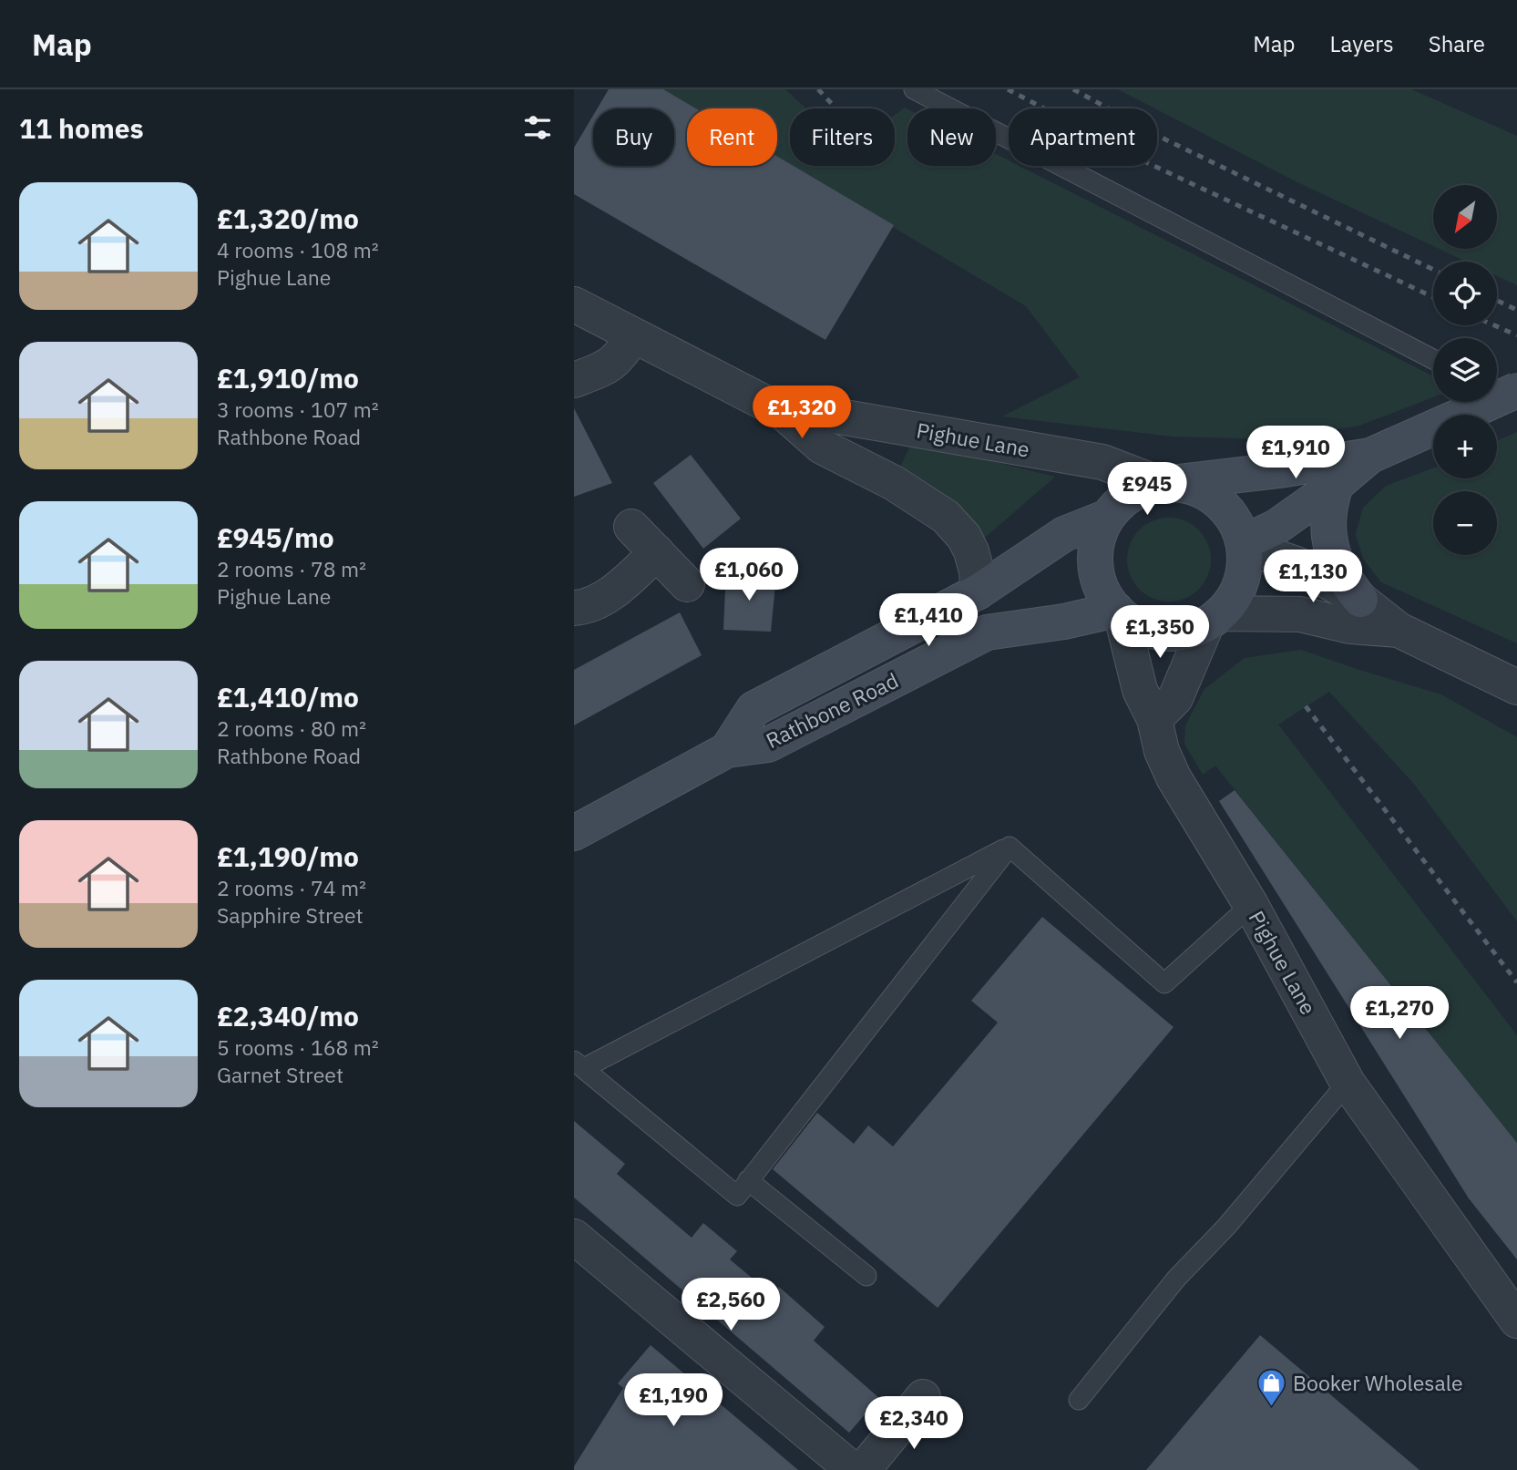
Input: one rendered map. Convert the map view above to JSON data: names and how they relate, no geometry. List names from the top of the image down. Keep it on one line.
{"streets":{"main road":["Rathbone Road"],"street":["Pighue Lane"]},"crossings":[["Pighue Lane","Rathbone Road"]],"places":{"shop":["Booker Wholesale"]},"north":"bottom left","page":{"header":"Map","nav":["Map","Layers","Share"],"heading":"11 homes","chip":["Buy","Rent","Filters","New","Apartment"],"list":[{"name":"£1,320/mo","note":"4 rooms · 108 m² · Pighue Lane"},{"name":"£1,910/mo","note":"3 rooms · 107 m² · Rathbone Road"},{"name":"£945/mo","note":"2 rooms · 78 m² · Pighue Lane"},{"name":"£1,410/mo","note":"2 rooms · 80 m² · Rathbone Road"},{"name":"£1,190/mo","note":"2 rooms · 74 m² · Sapphire Street"},{"name":"£2,340/mo","note":"5 rooms · 168 m² · Garnet Street"}],"map_buttons":["+","−"],"price":["£1,320","£1,910","£945","£1,060","£1,130","£1,410","£1,350","£1,270","£2,560","£1,190","£2,340"]}}
